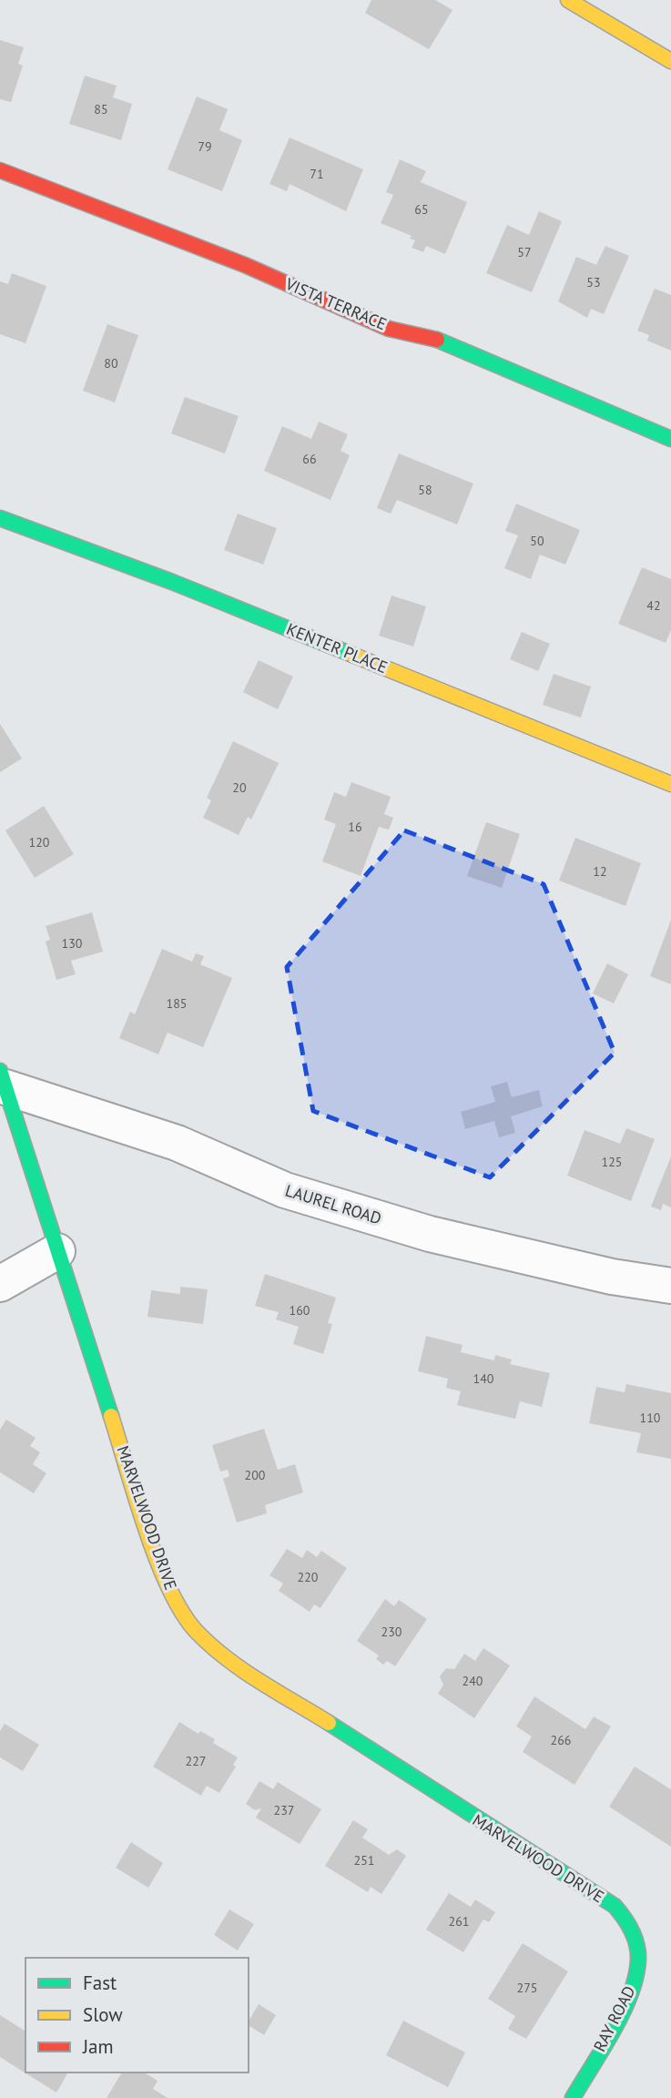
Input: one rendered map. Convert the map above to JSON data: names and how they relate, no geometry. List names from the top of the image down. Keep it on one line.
{"streets":{"street":["VISTA TERRACE","KENTER PLACE","LAUREL ROAD","MARVELWOOD DRIVE","RAY ROAD"]},"crossings":[["LAUREL ROAD","MARVELWOOD DRIVE"],["MARVELWOOD DRIVE","RAY ROAD"]],"house_numbers":["85","79","71","65","57","53","80","66","58","50","42","20","16","120","12","130","185","125","160","140","110","200","220","230","240","266","227","237","251","261","275"],"legend":["Fast","Slow","Jam"]}
